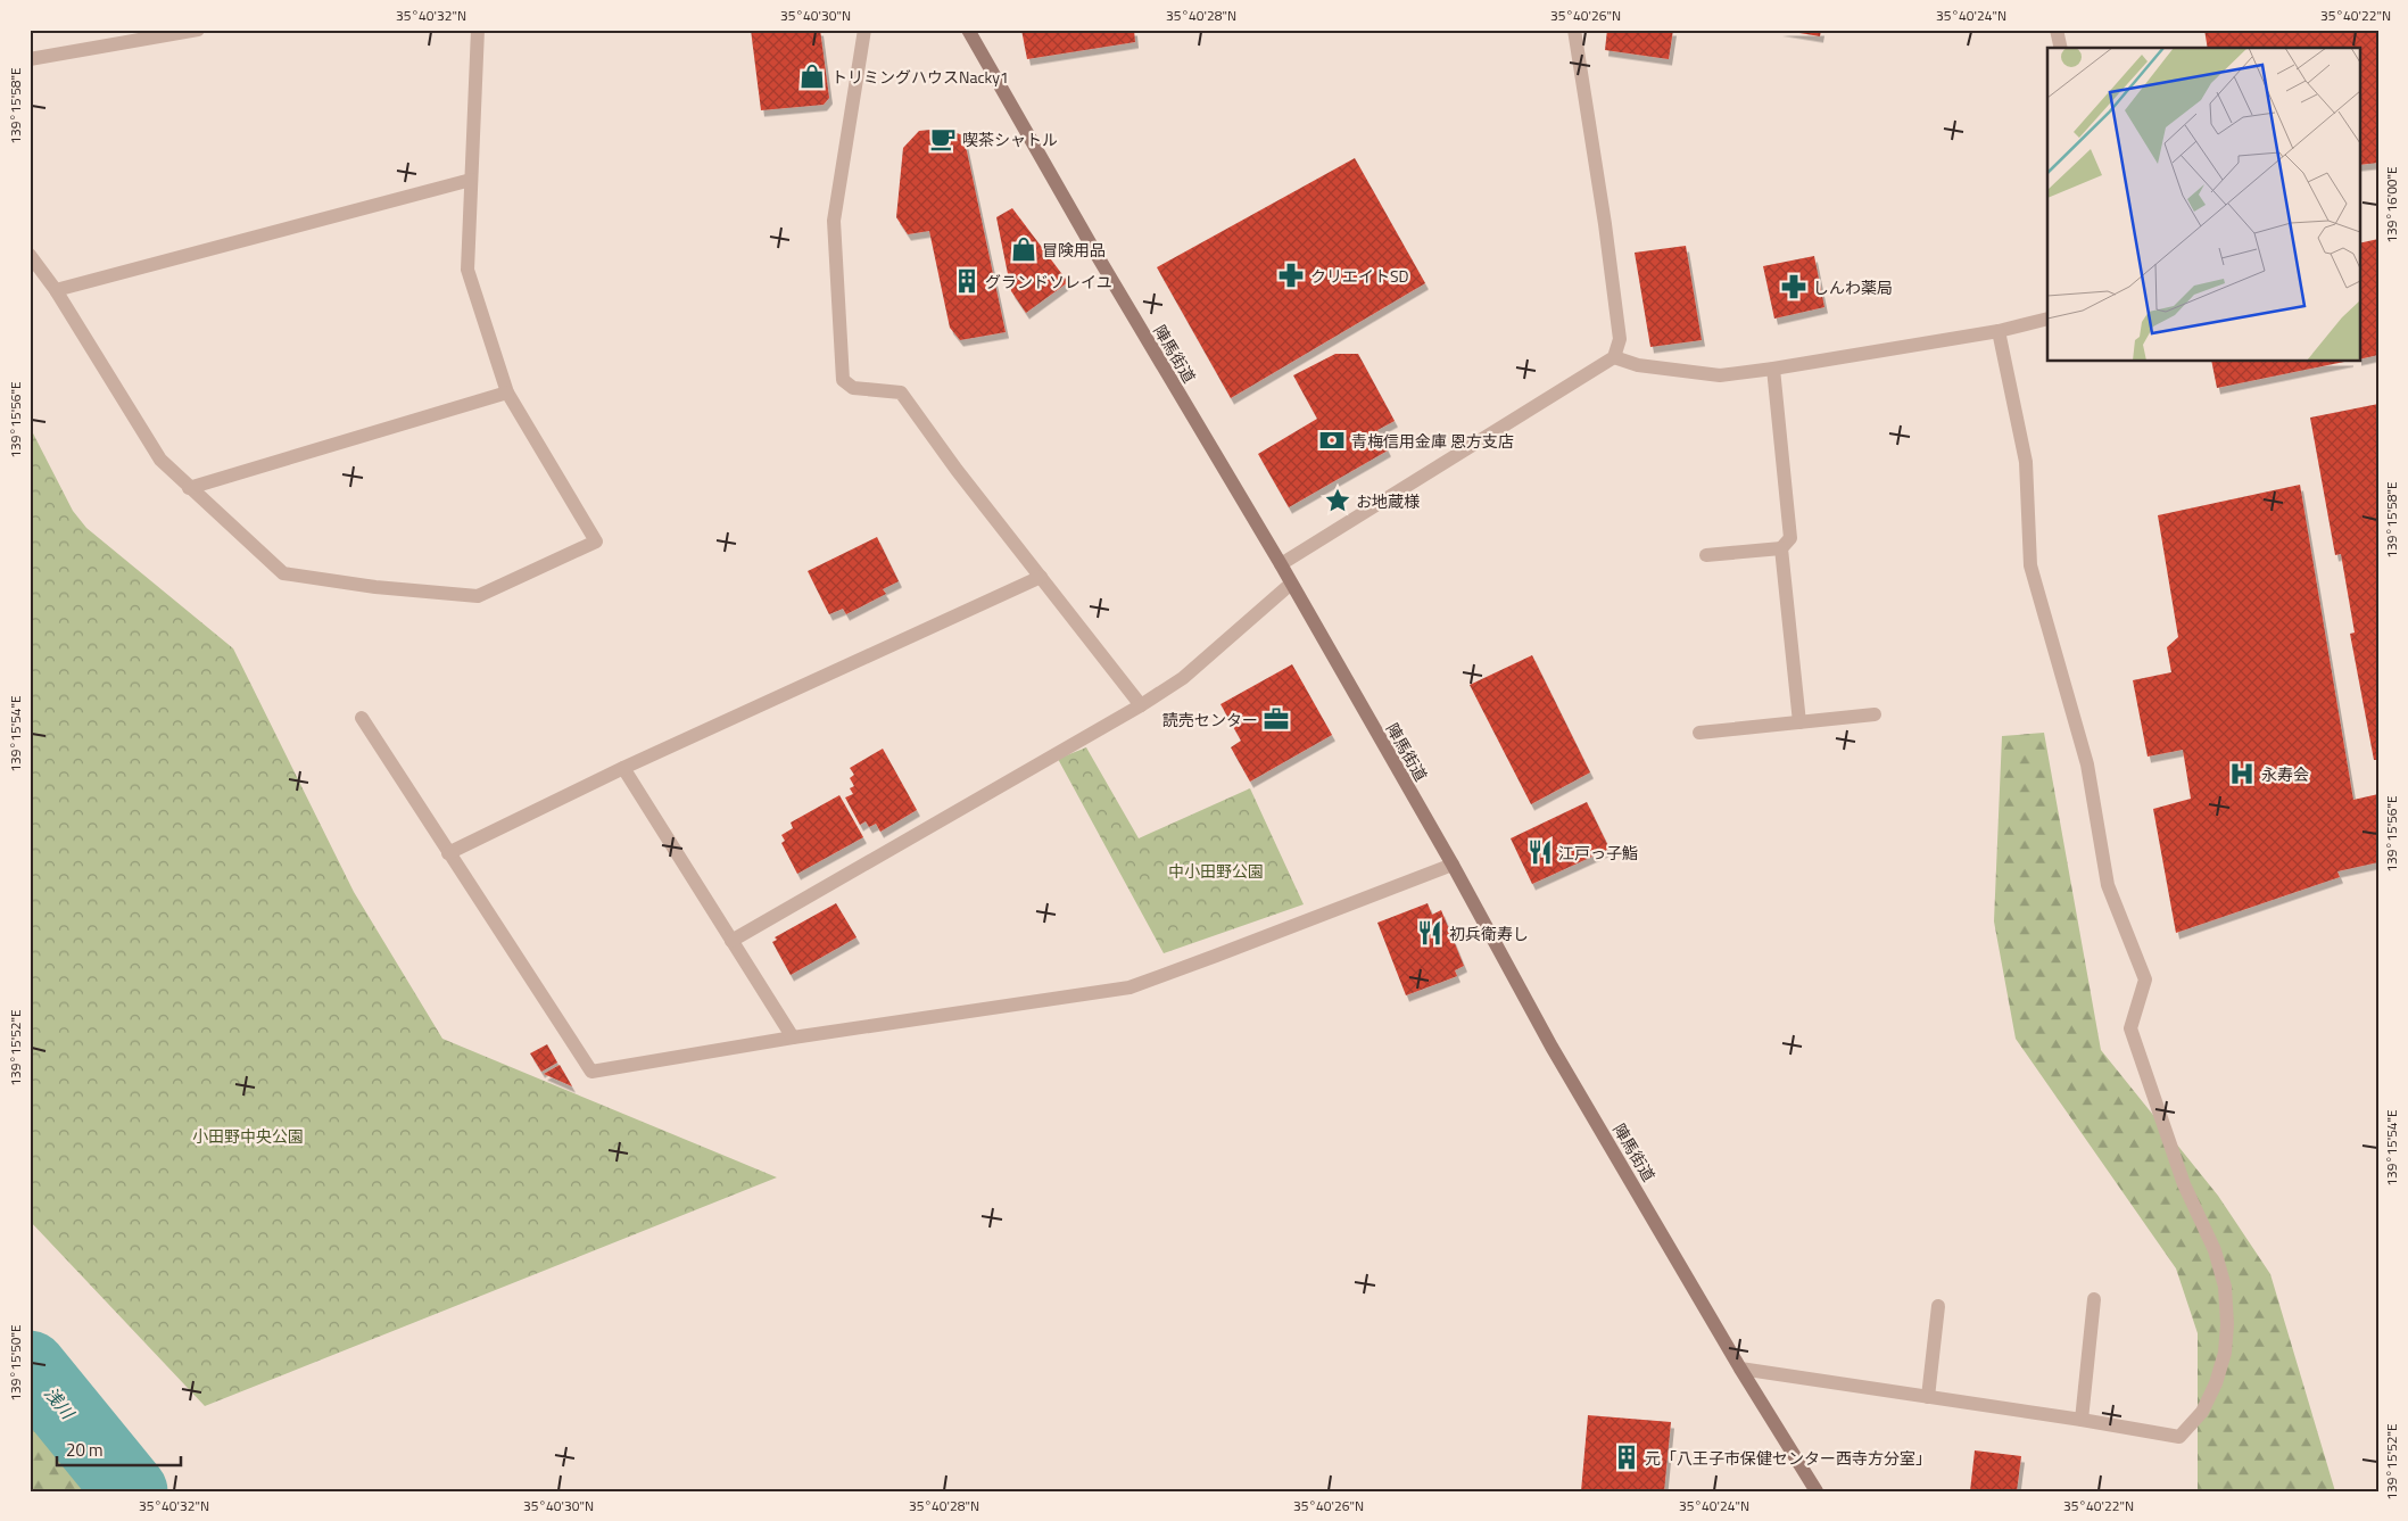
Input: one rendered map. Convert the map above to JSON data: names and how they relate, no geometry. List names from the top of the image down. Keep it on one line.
{"streets":{"main road":["陣馬街道"]},"water":["浅川"],"parks":["中小田野公園","小田野中央公園"],"places":{"shop":["トリミングハウスNacky1","冒険用品"],"cafe":["喫茶シャトル"],"pharmacy":["クリエイトSD","しんわ薬局"],"building":["グランドソレイユ","元「八王子市保健センター西寺方分室」"],"bank":["青梅信用金庫 恩方支店"],"place":["お地蔵様"],"office":["読売センター"],"hospital":["永寿会"],"restaurant":["江戸っ子鮨","初兵衛寿し"]},"scale_bar":"20 m","coordinates":["35°40'32\"N","35°40'30\"N","35°40'28\"N","35°40'26\"N","35°40'24\"N","35°40'22\"N","139°15'58\"E","139°16'00\"E","139°15'56\"E","139°15'54\"E","139°15'52\"E","139°15'50\"E"]}
